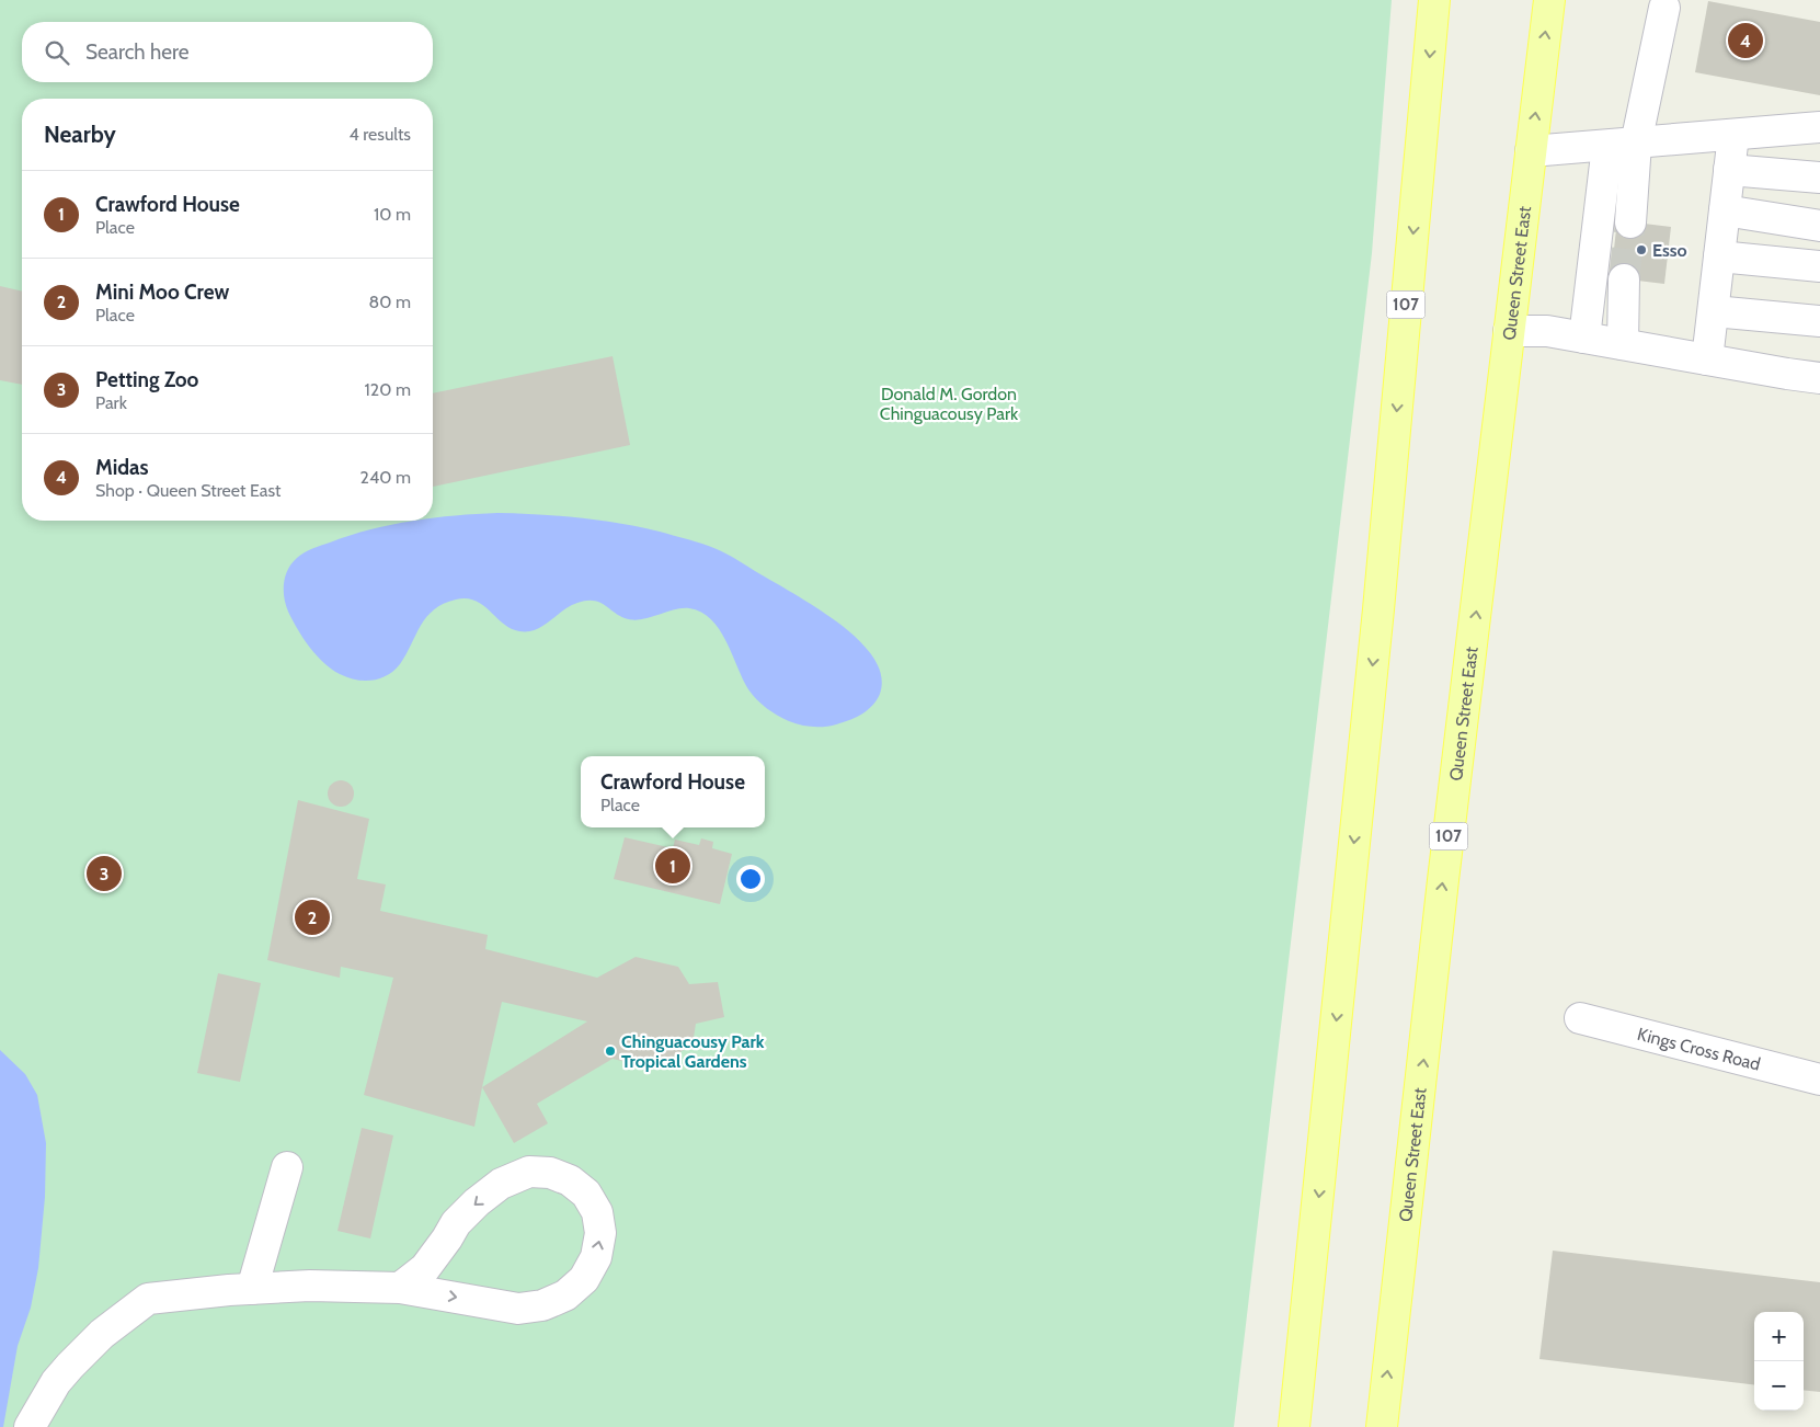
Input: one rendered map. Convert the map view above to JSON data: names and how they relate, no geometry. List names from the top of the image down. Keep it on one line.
{"streets":{"main road":["Queen Street East","107"],"street":["Kings Cross Road"]},"parks":["Donald M. Gordon Chinguacousy Park"],"places":["Esso","Chinguacousy Park Tropical Gardens"],"page":{"pins":["4","1","3","2"],"search":"Search here","heading":["Nearby","4 results"],"list":[{"mark":"1","name":"Crawford House","note":"Place","value":"10 m"},{"mark":"2","name":"Mini Moo Crew","note":"Place","value":"80 m"},{"mark":"3","name":"Petting Zoo","note":"Park","value":"120 m"},{"mark":"4","name":"Midas","note":"Shop · Queen Street East","value":"240 m"}],"popup":["Crawford House","Place"],"map_buttons":["+","−"]}}
